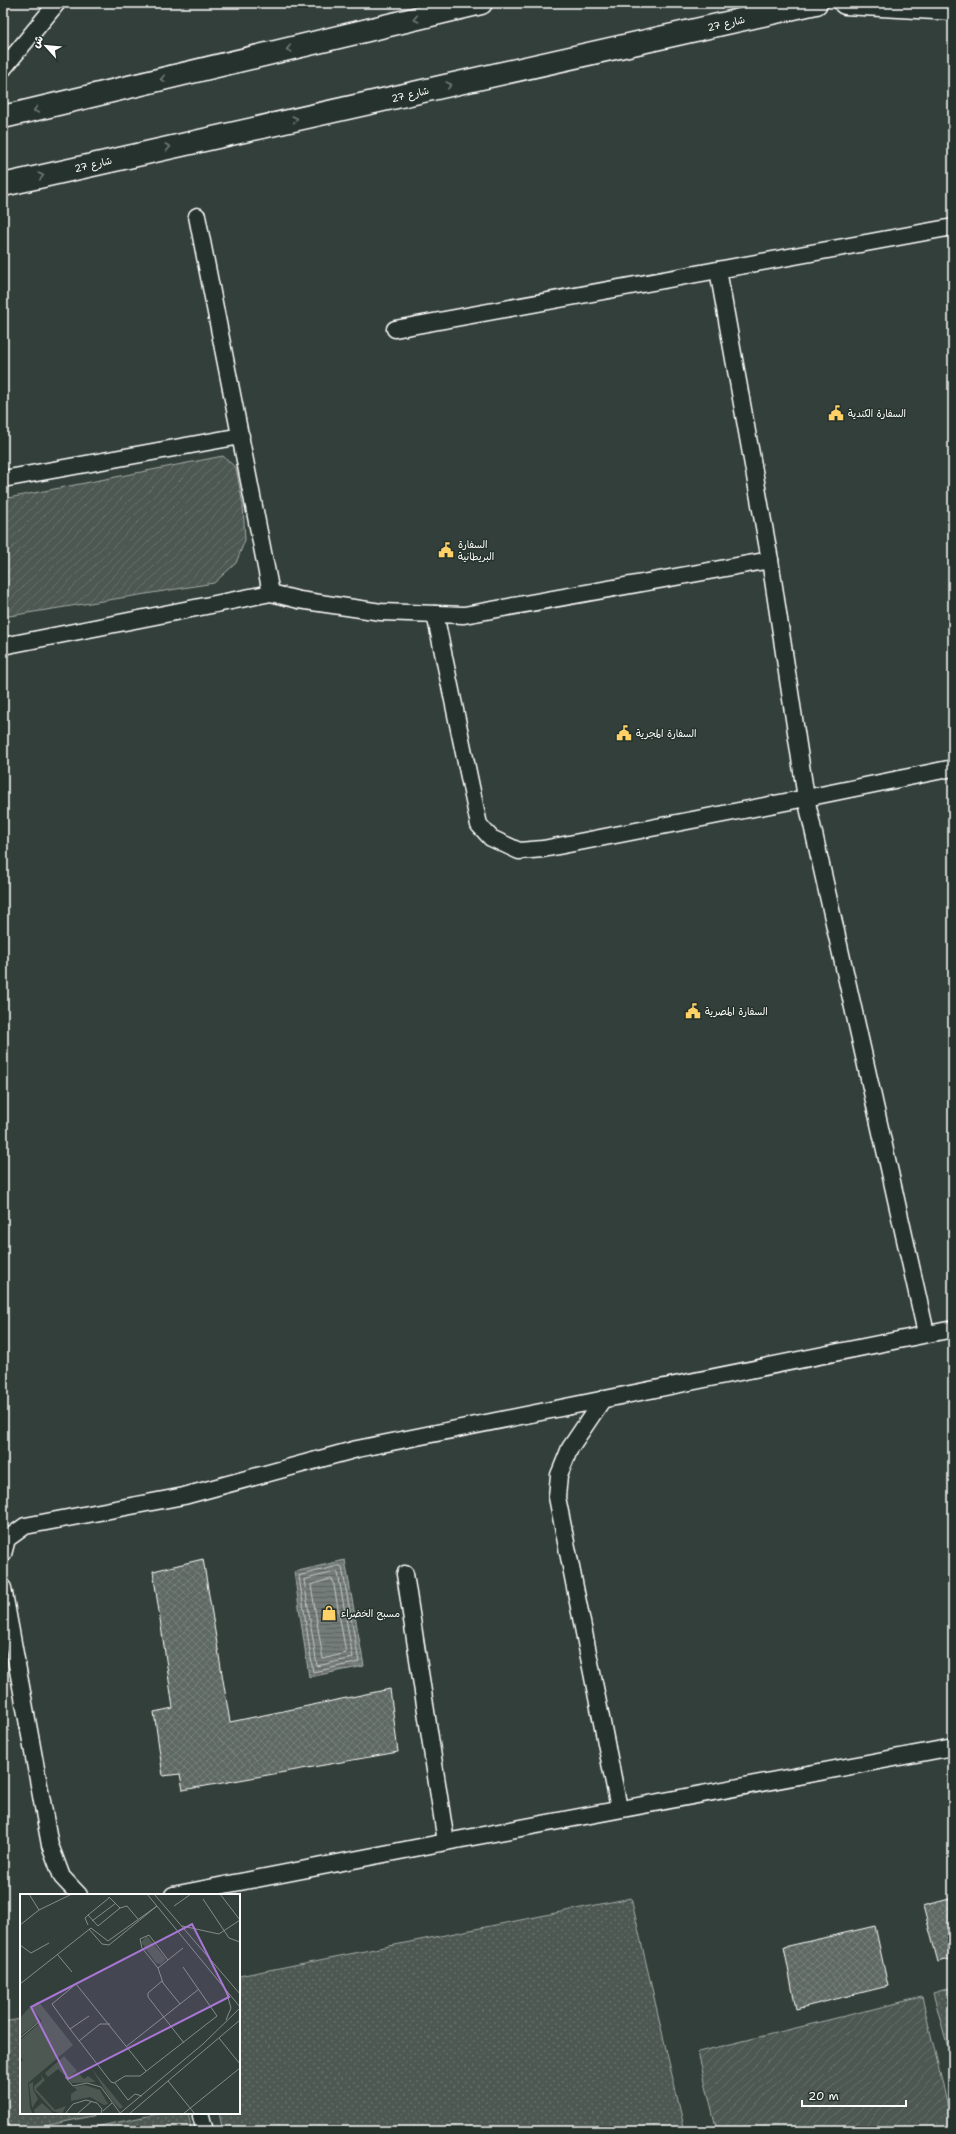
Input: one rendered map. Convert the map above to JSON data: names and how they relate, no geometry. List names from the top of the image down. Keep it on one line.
{"streets":{"main road":["شارع 27"]},"places":{"public building":["السفارة الكندية","السفارة البريطانية","السفارة المجرية","السفارة المصرية"],"shop":["مسبح الخضراء"]},"scale_bar":"20 m","north":"top left"}
